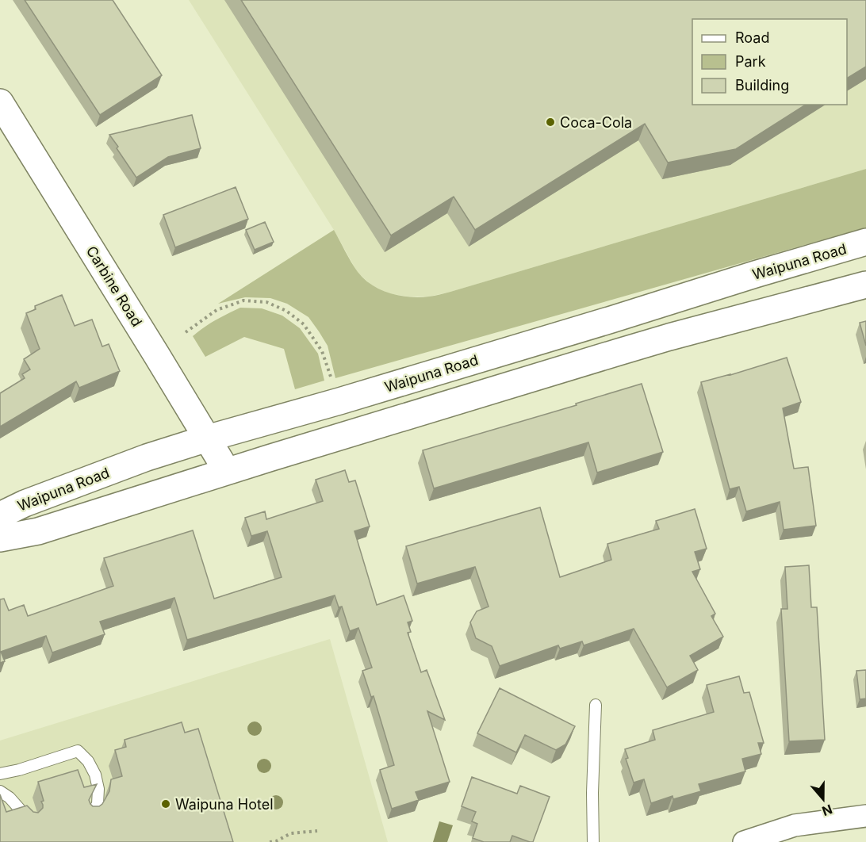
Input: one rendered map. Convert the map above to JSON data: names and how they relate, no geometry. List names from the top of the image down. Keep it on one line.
{"streets":{"main road":["Waipuna Road","Carbine Road"]},"crossings":[["Waipuna Road","Carbine Road"]],"places":["Coca-Cola","Waipuna Hotel"],"legend":["Road","Park","Building"],"north":"bottom"}
